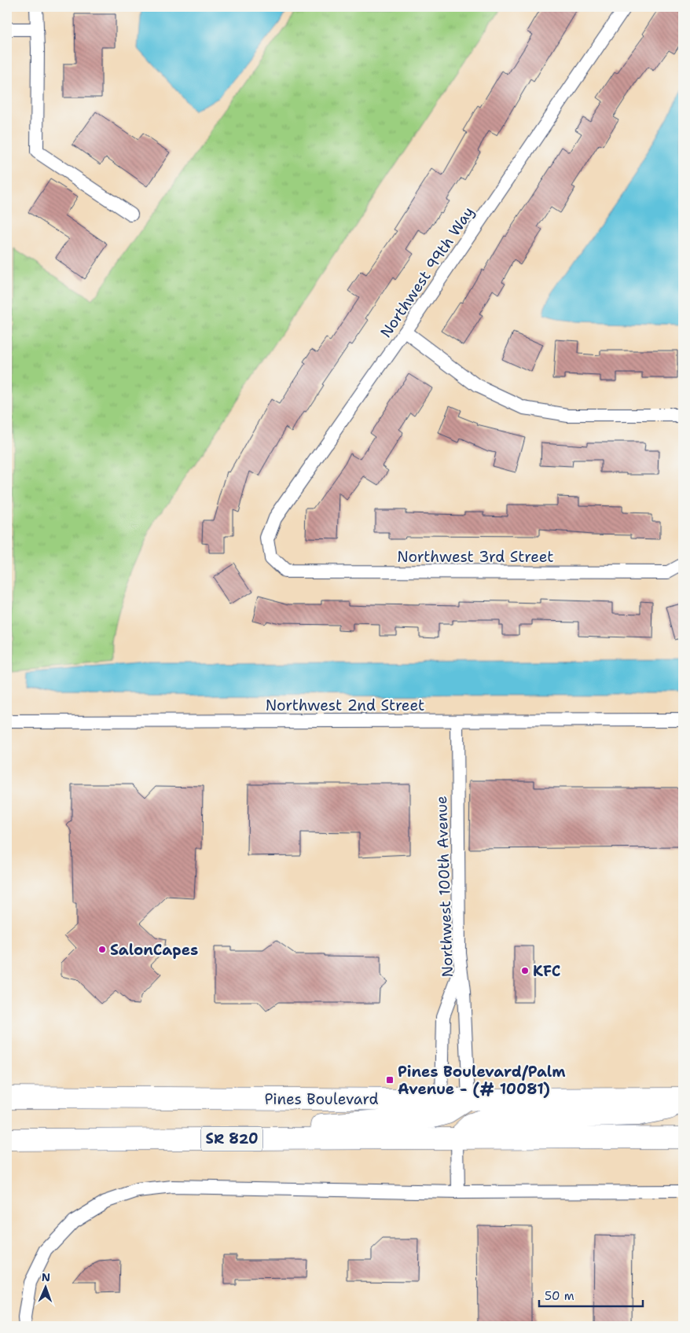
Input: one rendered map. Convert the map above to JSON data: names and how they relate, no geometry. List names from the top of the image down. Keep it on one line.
{"streets":{"highway":["Pines Boulevard","SR 820"],"street":["Northwest 99th Way","Northwest 3rd Street","Northwest 2nd Street","Northwest 100th Avenue"]},"crossings":[["Northwest 99th Way","Northwest 3rd Street"],["Northwest 2nd Street","Northwest 100th Avenue"],["Northwest 100th Avenue","Pines Boulevard"]],"places":{"other":["SalonCapes","KFC"],"transit":["Pines Boulevard/Palm Avenue - (# 10081)"]},"scale_bar":"50 m","north":"top"}
